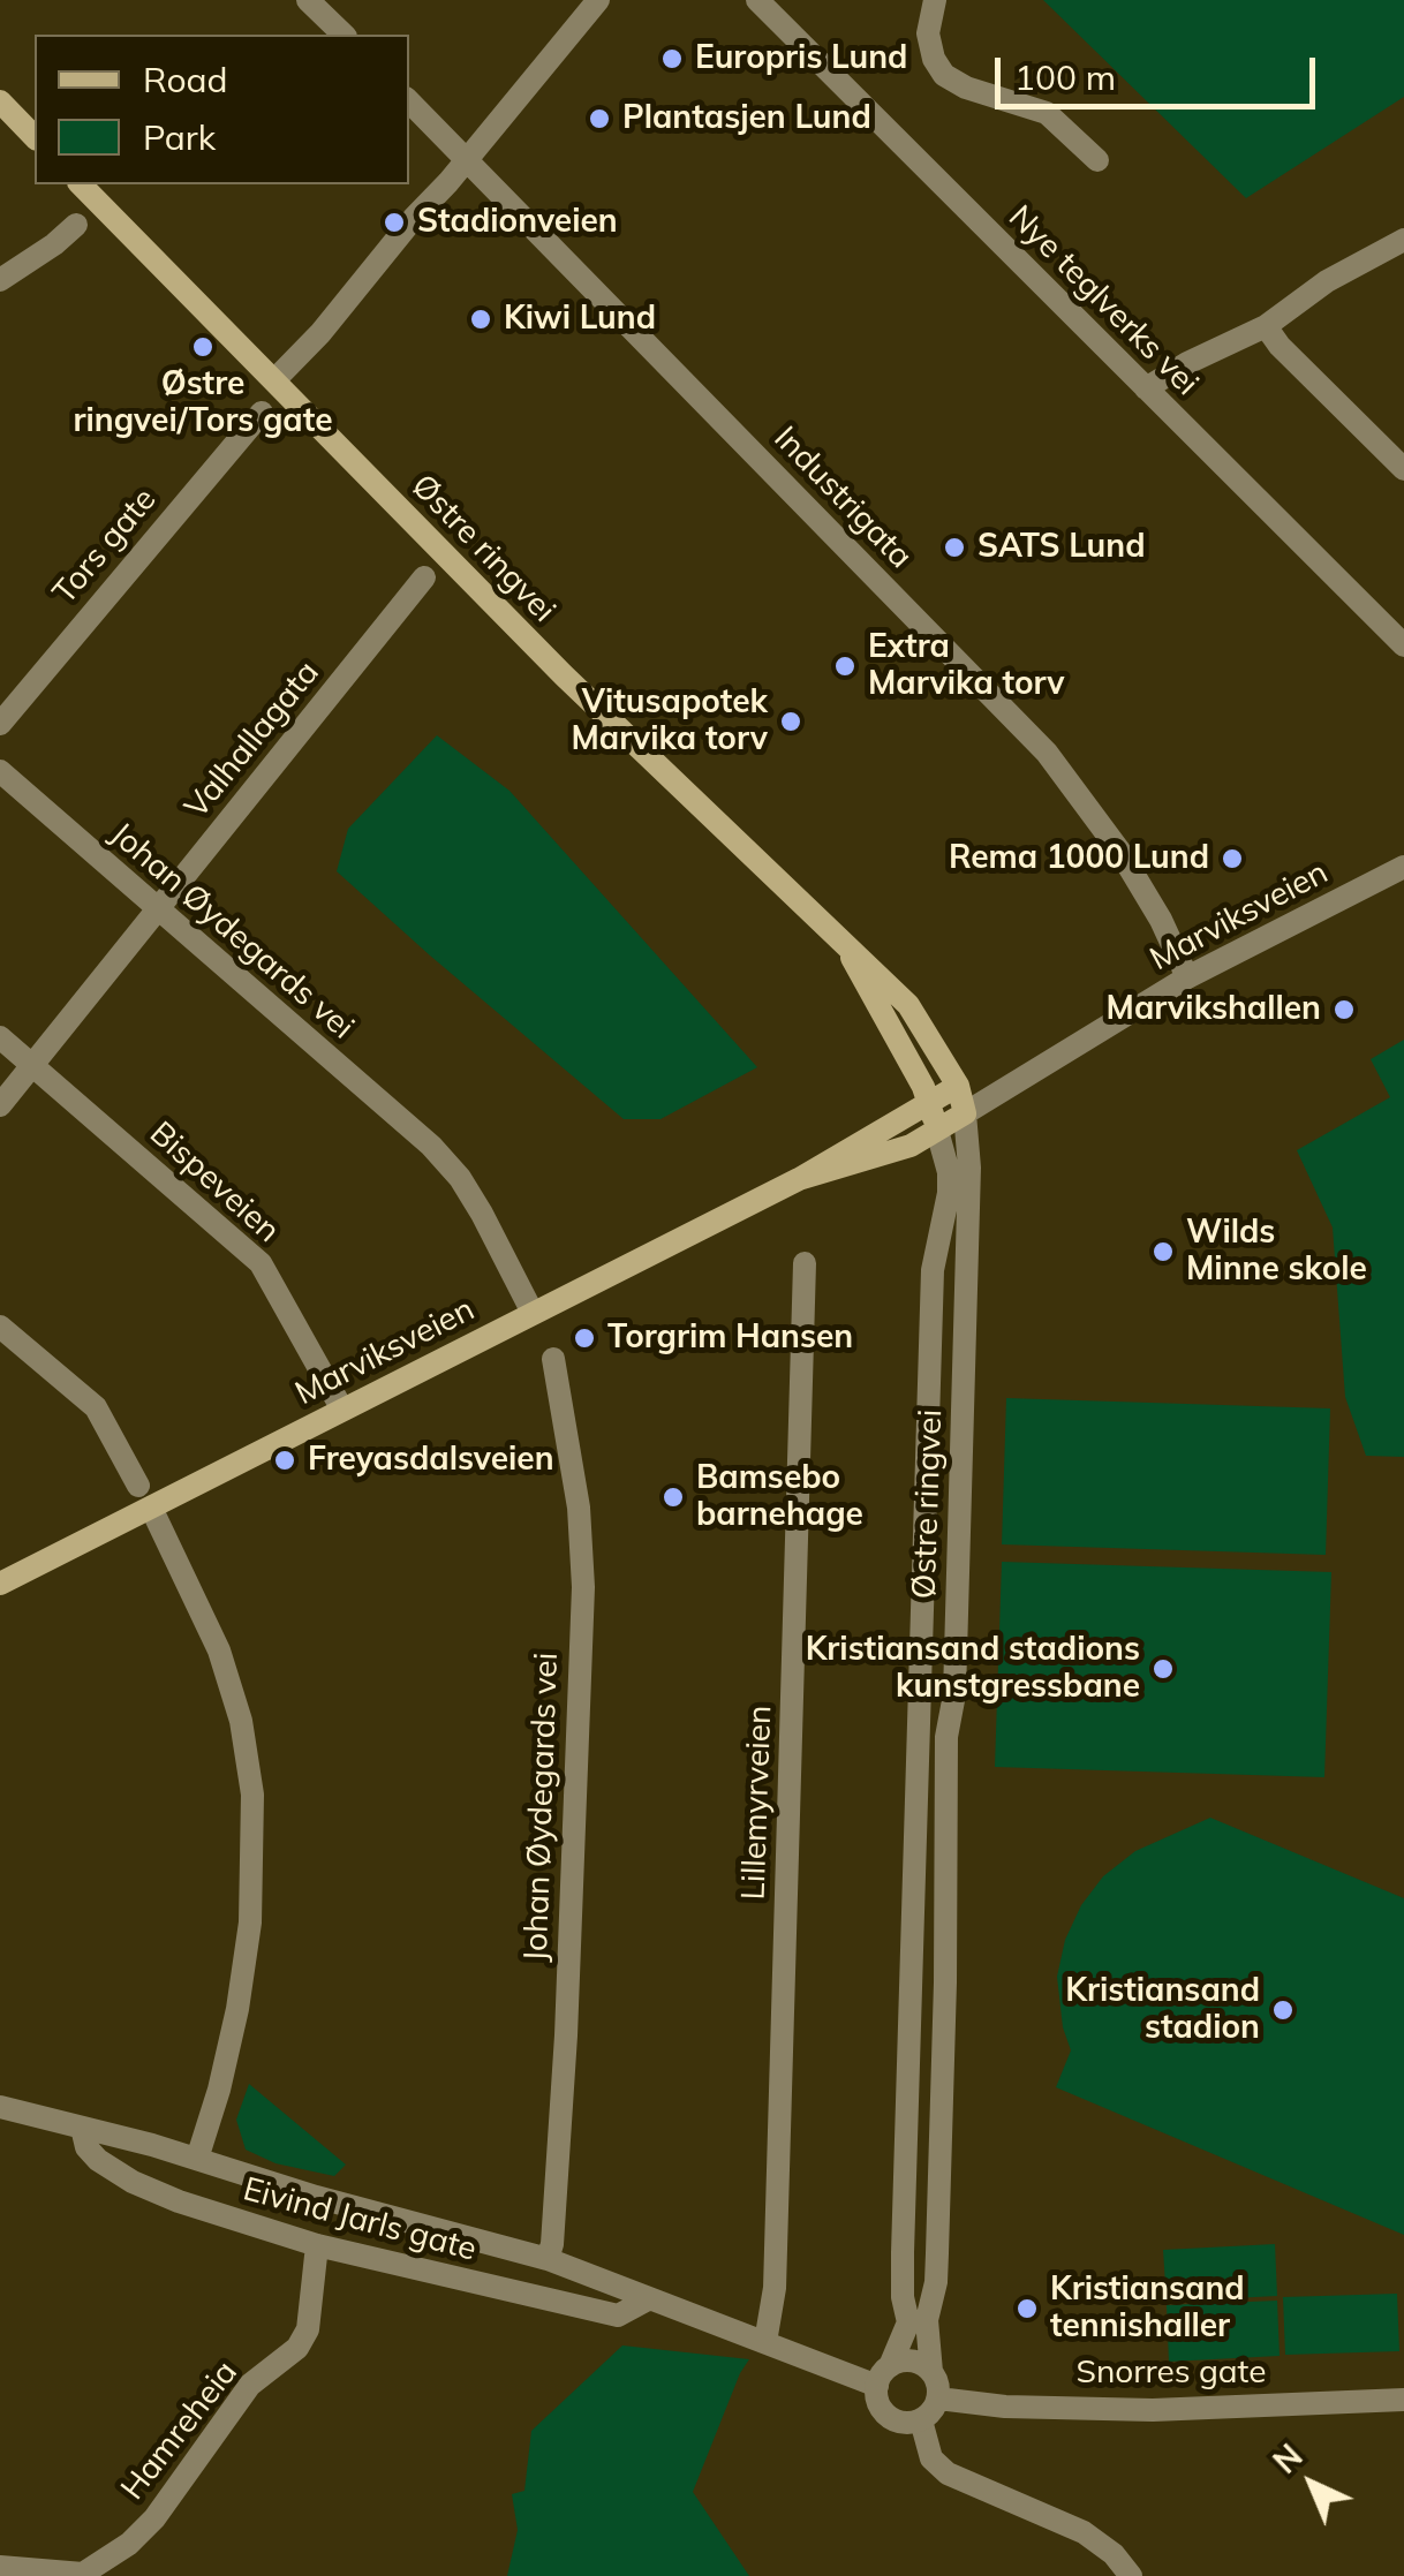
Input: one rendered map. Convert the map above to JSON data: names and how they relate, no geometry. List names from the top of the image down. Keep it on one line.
{"streets":{"main road":["Østre ringvei","Marviksveien"],"street":["Nye teglverks vei","Industrigata","Tors gate","Valhallagata","Johan Øydegards vei","Bispeveien","Lillemyrveien","Eivind Jarls gate","Snorres gate","Hamreheia"]},"crossings":[["Industrigata","Marviksveien"],["Østre ringvei","Marviksveien"],["Østre ringvei","Eivind Jarls gate"],["Østre ringvei","Snorres gate"],["Valhallagata","Johan Øydegards vei"],["Valhallagata","Bispeveien"],["Marviksveien","Johan Øydegards vei"],["Marviksveien","Bispeveien"],["Johan Øydegards vei","Eivind Jarls gate"],["Lillemyrveien","Eivind Jarls gate"],["Eivind Jarls gate","Snorres gate"],["Eivind Jarls gate","Hamreheia"]],"places":["Europris Lund","Plantasjen Lund","Stadionveien","Kiwi Lund","Østre ringvei/Tors gate","SATS Lund","Extra Marvika torv","Vitusapotek Marvika torv","Rema 1000 Lund","Marvikshallen","Wilds Minne skole","Torgrim Hansen","Freyasdalsveien","Bamsebo barnehage","Kristiansand stadions kunstgressbane","Kristiansand stadion","Kristiansand tennishaller"],"legend":["Road","Park"],"scale_bar":"100 m","north":"top left"}
